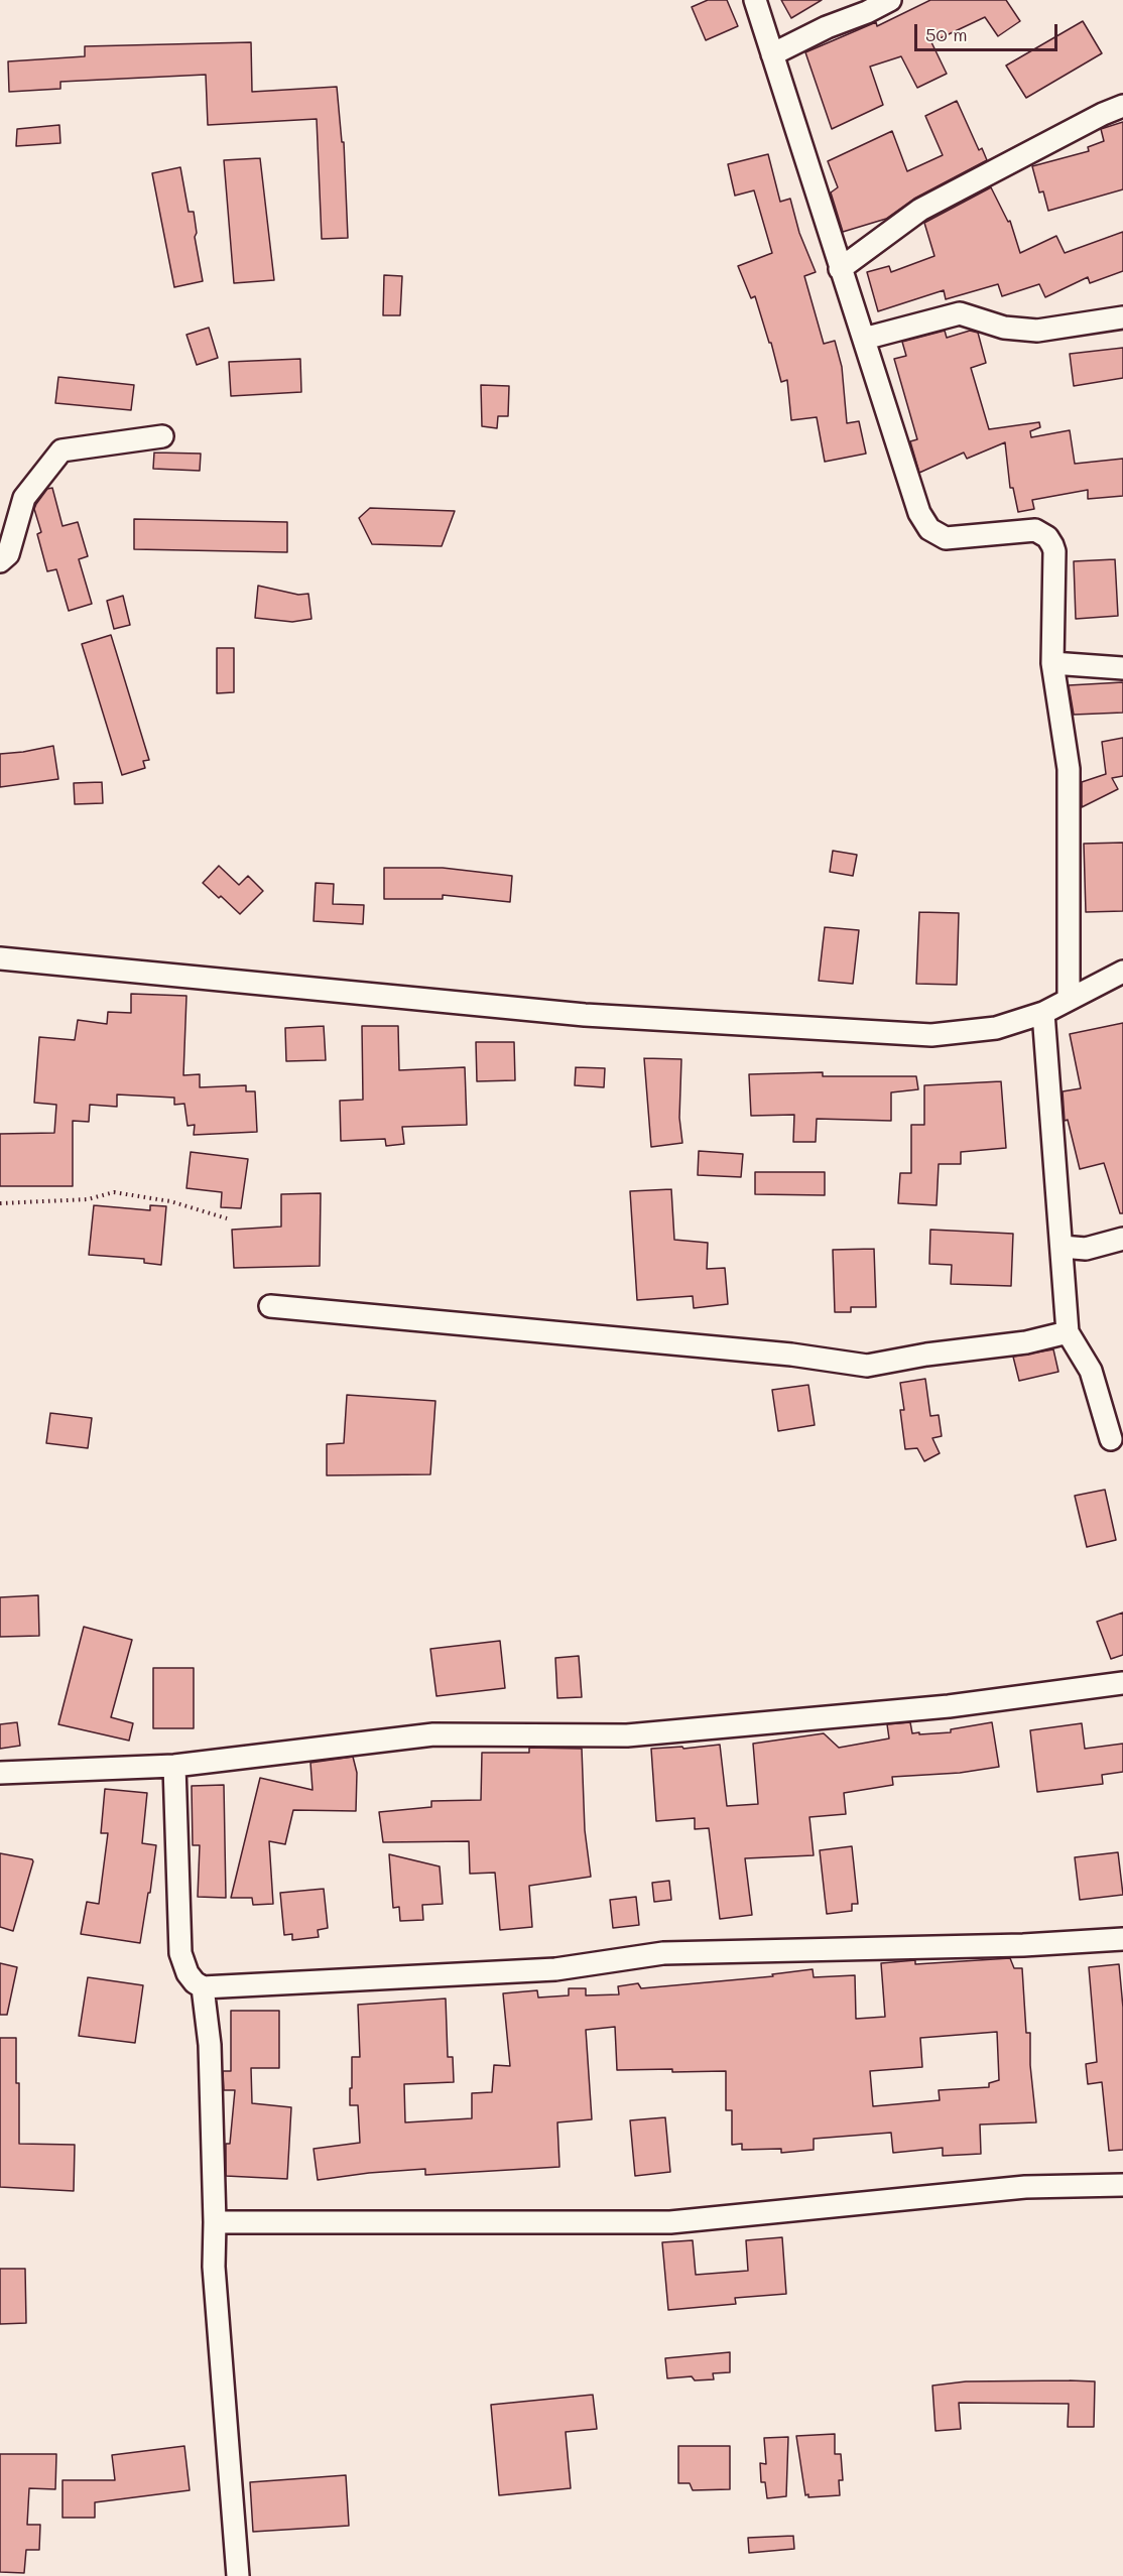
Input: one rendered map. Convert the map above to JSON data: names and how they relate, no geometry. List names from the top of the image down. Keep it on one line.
{"scale_bar":"50 m"}
